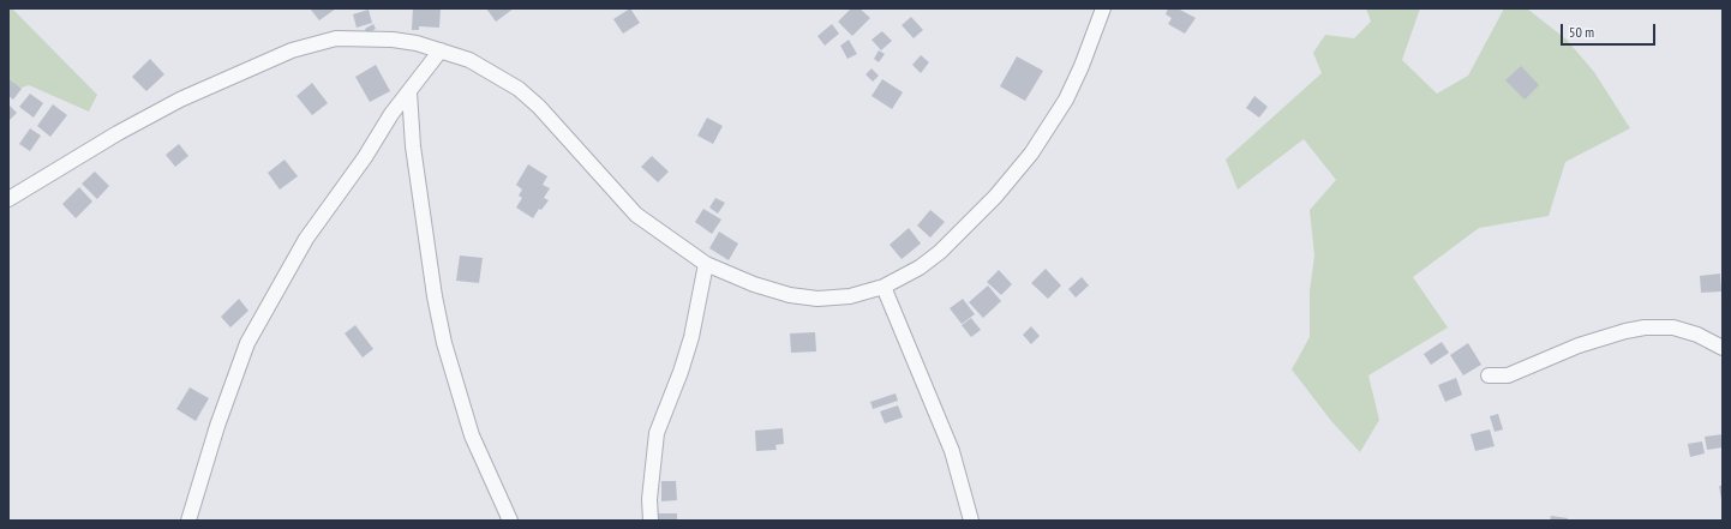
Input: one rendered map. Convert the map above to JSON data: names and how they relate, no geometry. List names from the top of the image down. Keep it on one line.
{"scale_bar":"50 m"}
